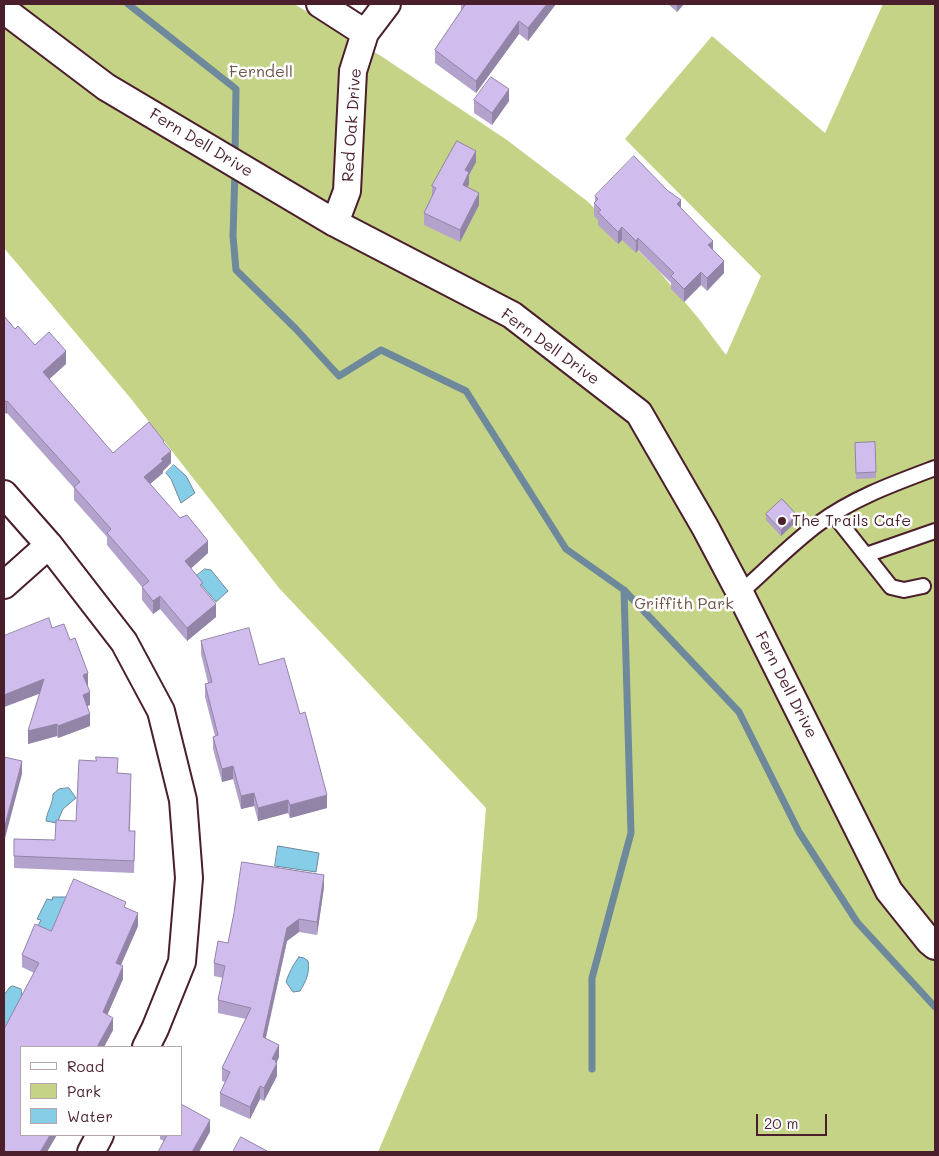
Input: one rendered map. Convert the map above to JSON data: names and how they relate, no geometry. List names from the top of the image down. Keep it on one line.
{"streets":{"street":["Red Oak Drive","Fern Dell Drive"]},"crossings":[["Red Oak Drive","Fern Dell Drive"]],"parks":["Ferndell","Griffith Park"],"places":["The Trails Cafe"],"legend":["Road","Park","Water"],"scale_bar":"20 m"}
